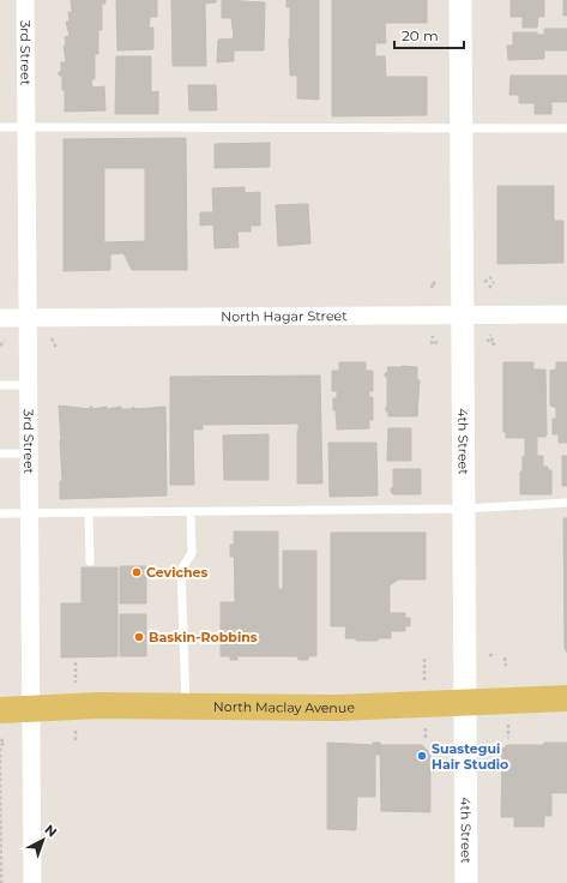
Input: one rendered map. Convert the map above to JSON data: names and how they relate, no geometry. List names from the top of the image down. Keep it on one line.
{"streets":{"main road":["North Maclay Avenue"],"street":["3rd Street","North Hagar Street","4th Street"]},"crossings":[["3rd Street","North Hagar Street"],["3rd Street","North Maclay Avenue"],["North Hagar Street","4th Street"],["4th Street","North Maclay Avenue"]],"places":["Ceviches","Baskin-Robbins","Suastegui Hair Studio"],"scale_bar":"20 m","north":"top right"}
